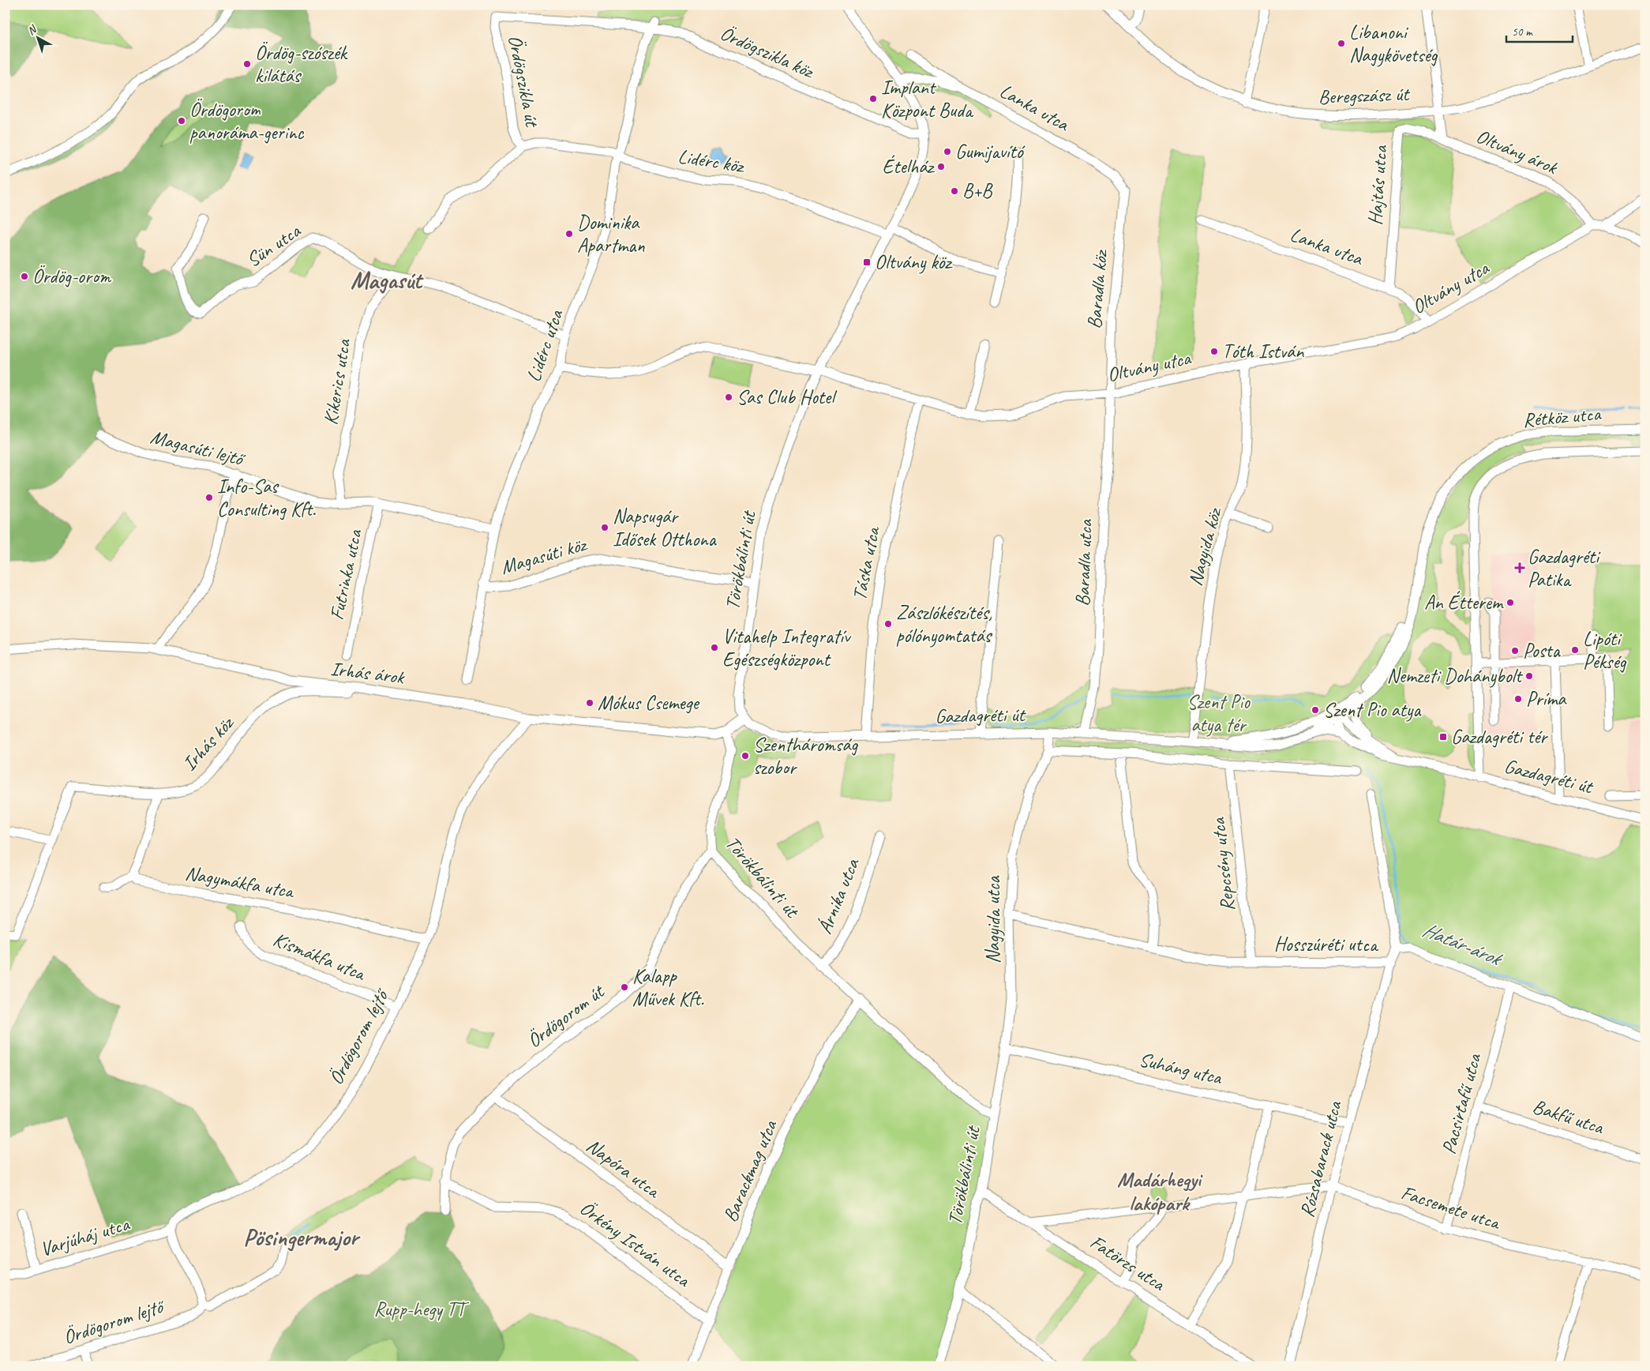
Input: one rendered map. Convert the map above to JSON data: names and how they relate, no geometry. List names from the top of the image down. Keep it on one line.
{"streets":{"street":["Ördögszikla köz","Ördögszikla út","Beregszász út","Lanka utca","Oltvány árok","Lidérc köz","Hajtás utca","Sün utca","Oltvány utca","Baradla köz","Lidérc utca","Kikerics utca","Rétköz utca","Magasúti lejtő","Nagyida köz","Magasúti köz","Törökbálinti út","Baradla utca","Táska utca","Futrinka utca","Irhás árok","Gazdagréti út","Irhás köz","Repcsény utca","Nagymákfa utca","Árnika utca","Nagyida utca","Hosszúréti utca","Kismákfa utca","Ördögorom út","Ördögorom lejtő","Suháng utca","Pacsirtafű utca","Bakfű utca","Rózsabarack utca","Napóra utca","Barackmag utca","Facsemete utca","Varjúháj utca","Örkény István utca","Fatörzs utca"]},"crossings":[["Ördögszikla köz","Ördögszikla út"],["Ördögszikla köz","Lidérc utca"],["Ördögszikla köz","Törökbálinti út"],["Ördögszikla út","Lidérc köz"],["Lanka utca","Hajtás utca"],["Lanka utca","Oltvány utca"],["Lanka utca","Baradla köz"],["Lanka utca","Törökbálinti út"],["Oltvány árok","Hajtás utca"],["Oltvány árok","Oltvány utca"],["Lidérc köz","Lidérc utca"],["Lidérc köz","Törökbálinti út"],["Sün utca","Lidérc utca"],["Sün utca","Kikerics utca"],["Oltvány utca","Baradla köz"],["Oltvány utca","Nagyida köz"],["Oltvány utca","Törökbálinti út"],["Oltvány utca","Baradla utca"],["Oltvány utca","Táska utca"],["Baradla köz","Baradla utca"],["Lidérc utca","Magasúti lejtő"],["Lidérc utca","Magasúti köz"],["Kikerics utca","Magasúti lejtő"],["Rétköz utca","Gazdagréti út"],["Magasúti lejtő","Futrinka utca"],["Nagyida köz","Gazdagréti út"],["Magasúti köz","Törökbálinti út"],["Törökbálinti út","Irhás árok"],["Törökbálinti út","Gazdagréti út"],["Törökbálinti út","Árnika utca"],["Törökbálinti út","Nagyida utca"],["Törökbálinti út","Ördögorom út"],["Törökbálinti út","Barackmag utca"],["Törökbálinti út","Fatörzs utca"],["Baradla utca","Gazdagréti út"],["Táska utca","Gazdagréti út"],["Irhás árok","Irhás köz"],["Irhás árok","Ördögorom lejtő"],["Gazdagréti út","Nagyida utca"],["Repcsény utca","Hosszúréti utca"],["Nagymákfa utca","Ördögorom lejtő"],["Nagyida utca","Hosszúréti utca"],["Nagyida utca","Suháng utca"],["Hosszúréti utca","Pacsirtafű utca"],["Hosszúréti utca","Rózsabarack utca"],["Kismákfa utca","Ördögorom lejtő"],["Ördögorom út","Napóra utca"],["Ördögorom út","Örkény István utca"],["Ördögorom lejtő","Varjúháj utca"],["Suháng utca","Rózsabarack utca"],["Pacsirtafű utca","Bakfű utca"],["Pacsirtafű utca","Facsemete utca"],["Rózsabarack utca","Facsemete utca"],["Napóra utca","Barackmag utca"],["Barackmag utca","Örkény István utca"],["Facsemete utca","Fatörzs utca"]],"districts":["Magasút","Madárhegyi lakópark","Pösingermajor"],"water":["Határ-árok"],"parks":["Szent Pio atya tér","Rupp-hegy TT"],"places":{"other":["Libanoni Nagykövetség","Ördög-szószék kilátás","Implant Központ Buda","Ördögorom panoráma-gerinc","Gumijavító","Ételház","B+B","Dominika Apartman","Ördög-orom","Tóth István","Sas Club Hotel","Info-Sas Consulting Kft.","Napsugár Idősek Otthona","An Étterem","Zászlókészítés, pólónyomtatás","Vitahelp Integratív Egészségközpont","Lipóti Pékség","Posta","Nemzeti Dohánybolt","Príma","Mókus Csemege","Szent Pio atya","Szentháromság szobor","Kalapp Művek Kft."],"transit":["Oltvány köz","Gazdagréti tér"],"health":["Gazdagréti Patika"]},"scale_bar":"50 m","north":"top left"}
